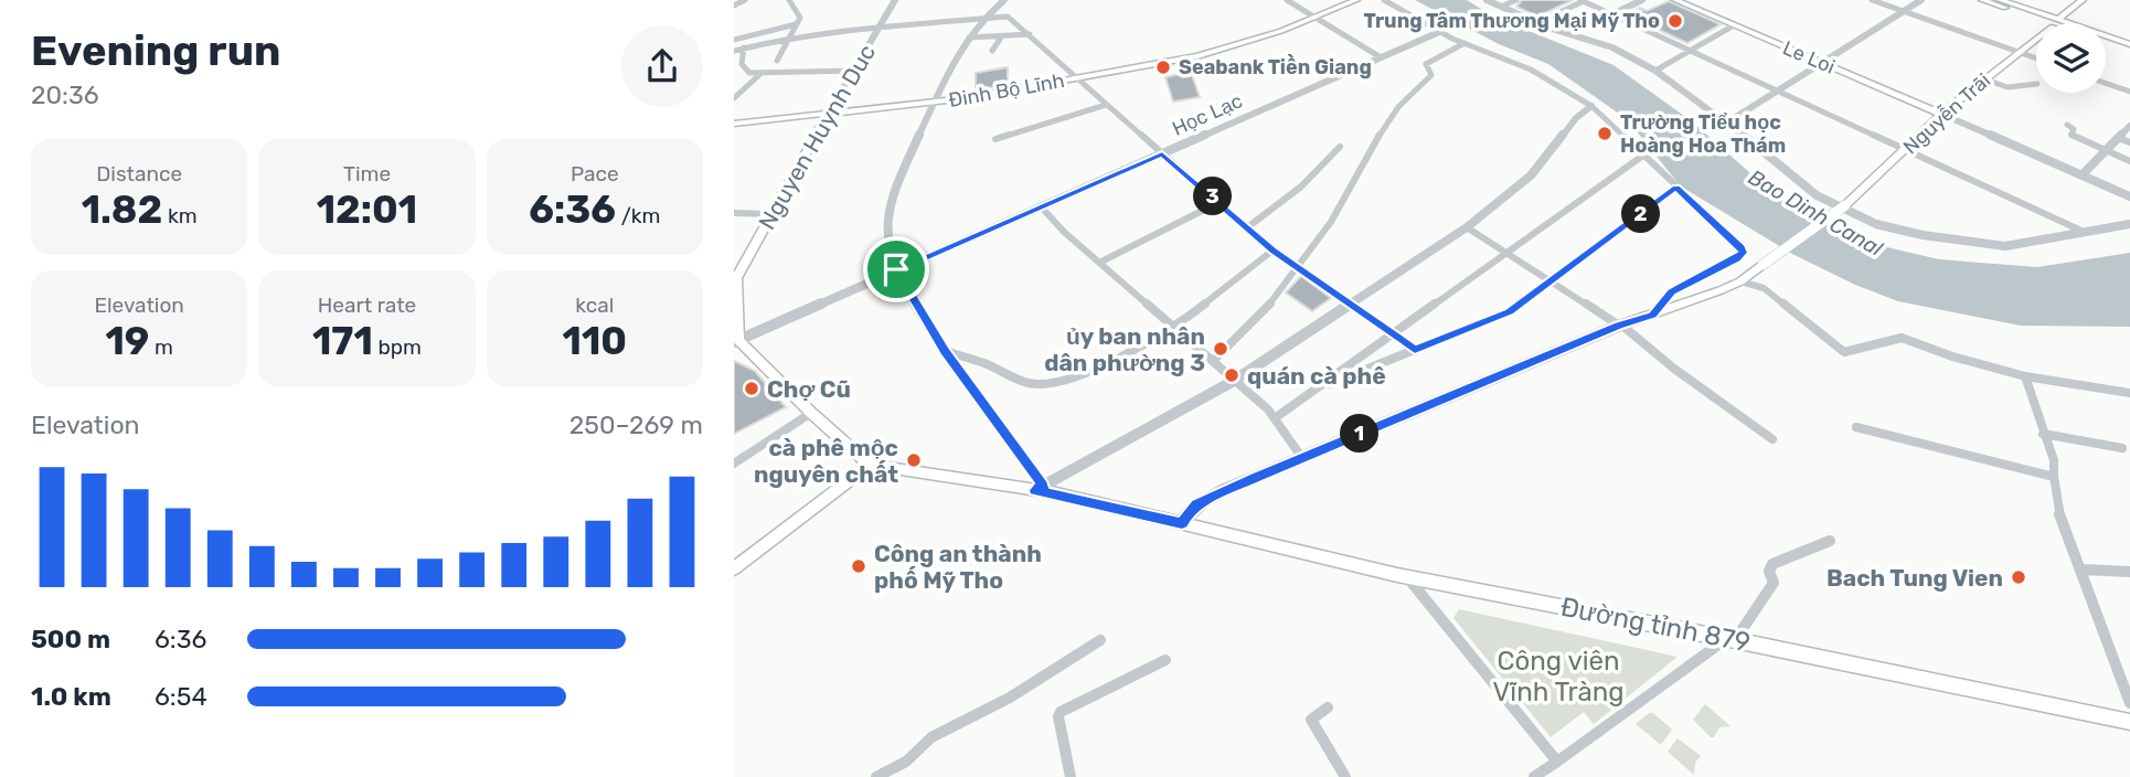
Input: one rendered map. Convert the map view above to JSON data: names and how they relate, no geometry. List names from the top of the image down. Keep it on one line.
{"streets":{"main road":["Le Loi","Đinh Bộ Lĩnh","Nguyễn Trãi","Nguyen Huynh Duc","Đường tỉnh 879"],"street":["Học Lạc"]},"crossings":[["Le Loi","Nguyễn Trãi"],["Đinh Bộ Lĩnh","Nguyen Huynh Duc"],["Nguyễn Trãi","Đường tỉnh 879"],["Học Lạc","Nguyen Huynh Duc"]],"water":["Bao Dinh Canal"],"parks":["Công viên Vĩnh Tràng"],"places":["Trung Tâm Thương Mại Mỹ Tho","Seabank Tiền Giang","Trường Tiểu học Hoàng Hoa Thám","ủy ban nhân dân phường 3","quán cà phê","Chợ Cũ","cà phê mộc nguyên chất","Công an thành phố Mỹ Tho","Bach Tung Vien"],"page":{"heading":["Evening run","20:36"],"stats":[["Distance","1.82 km"],["Time","12:01"],["Pace","6:36 /km"],["Elevation","19 m"],["Heart rate","171 bpm"],["kcal","110"]],"pins":["3","2","1"],"chart":["Elevation","250–269 m"],"list":[{"name":"500 m","note":"6:36"},{"name":"1.0 km","note":"6:54"}]}}
